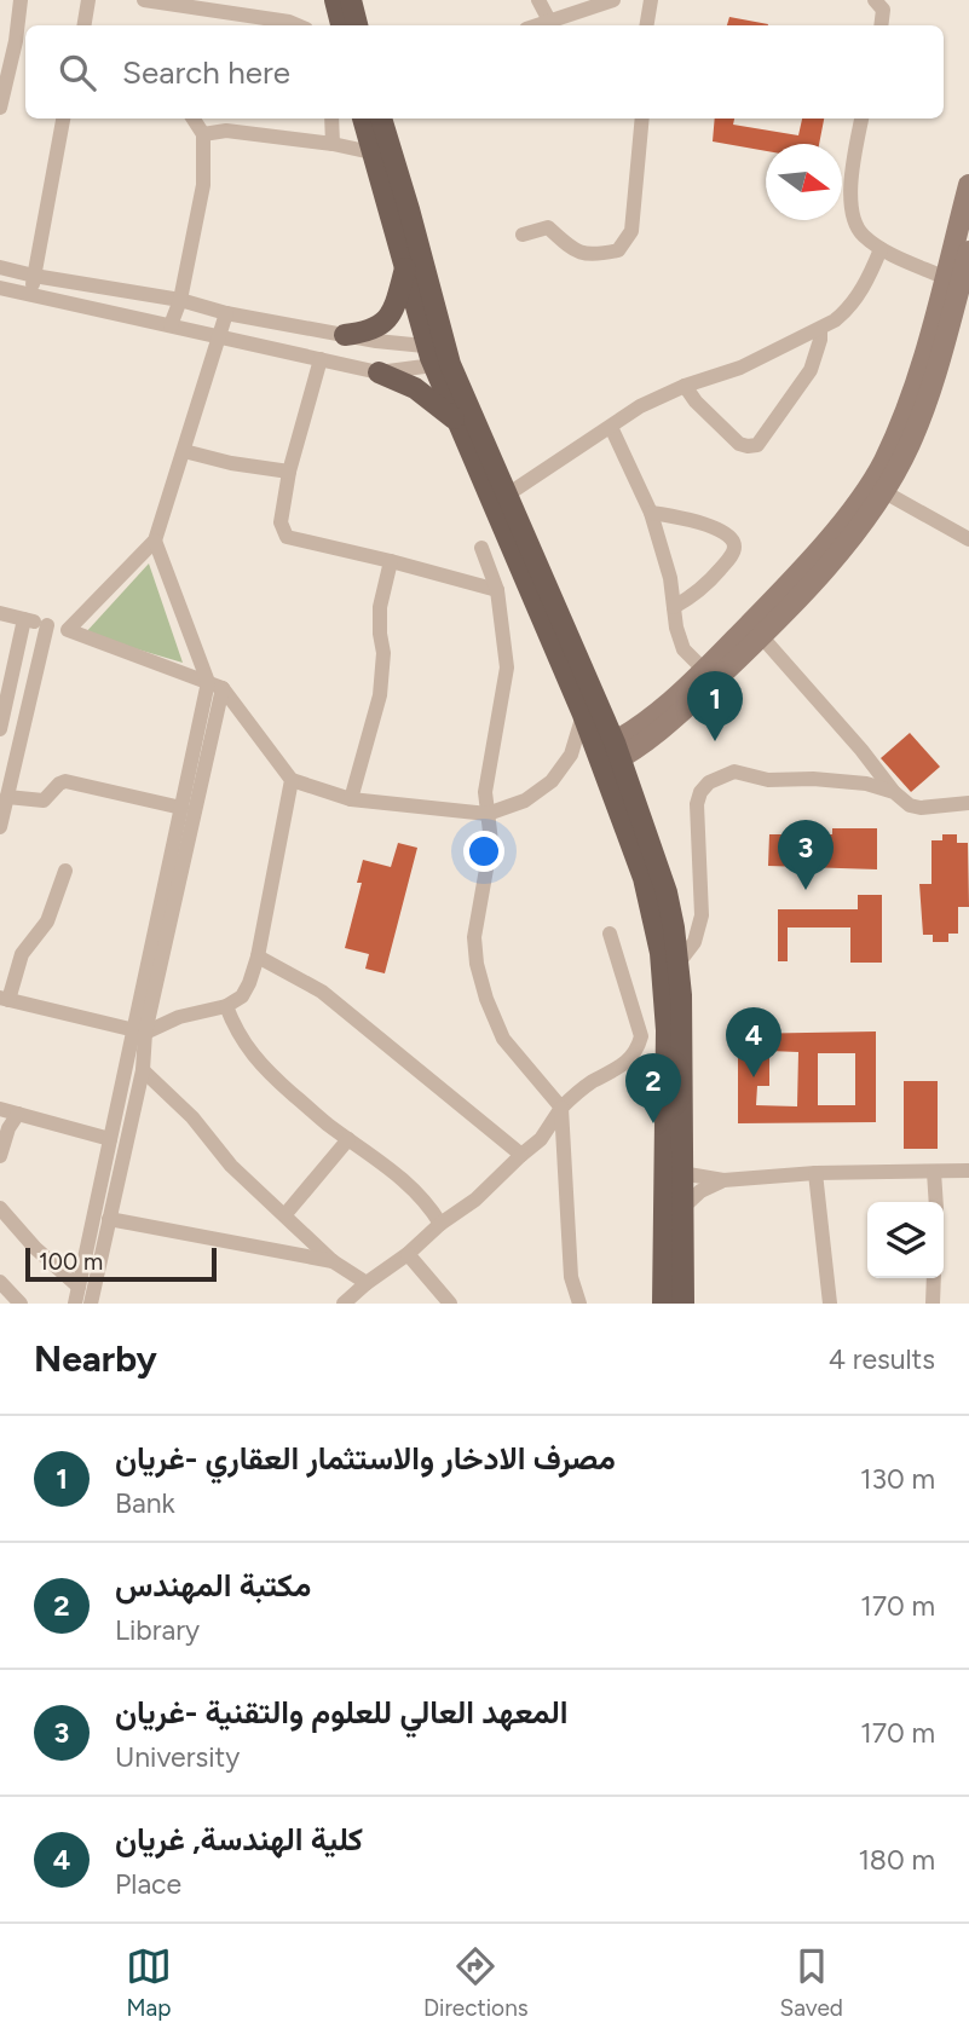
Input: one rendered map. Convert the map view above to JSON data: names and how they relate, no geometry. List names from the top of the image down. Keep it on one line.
{"scale_bar":"100 m","north":"right","page":{"search":"Search here","pins":["1","3","4","2"],"scale":"100 m","heading":["Nearby","4 results"],"list":[{"mark":"1","name":"مصرف الادخار والاستثمار العقاري -غريان","note":"Bank","value":"130 m"},{"mark":"2","name":"مكتبة المهندس","note":"Library","value":"170 m"},{"mark":"3","name":"المعهد العالي للعلوم والتقنية -غريان","note":"University","value":"170 m"},{"mark":"4","name":"كلية الهندسة, غريان","note":"Place","value":"180 m"}],"nav":["Map","Directions","Saved"]}}
